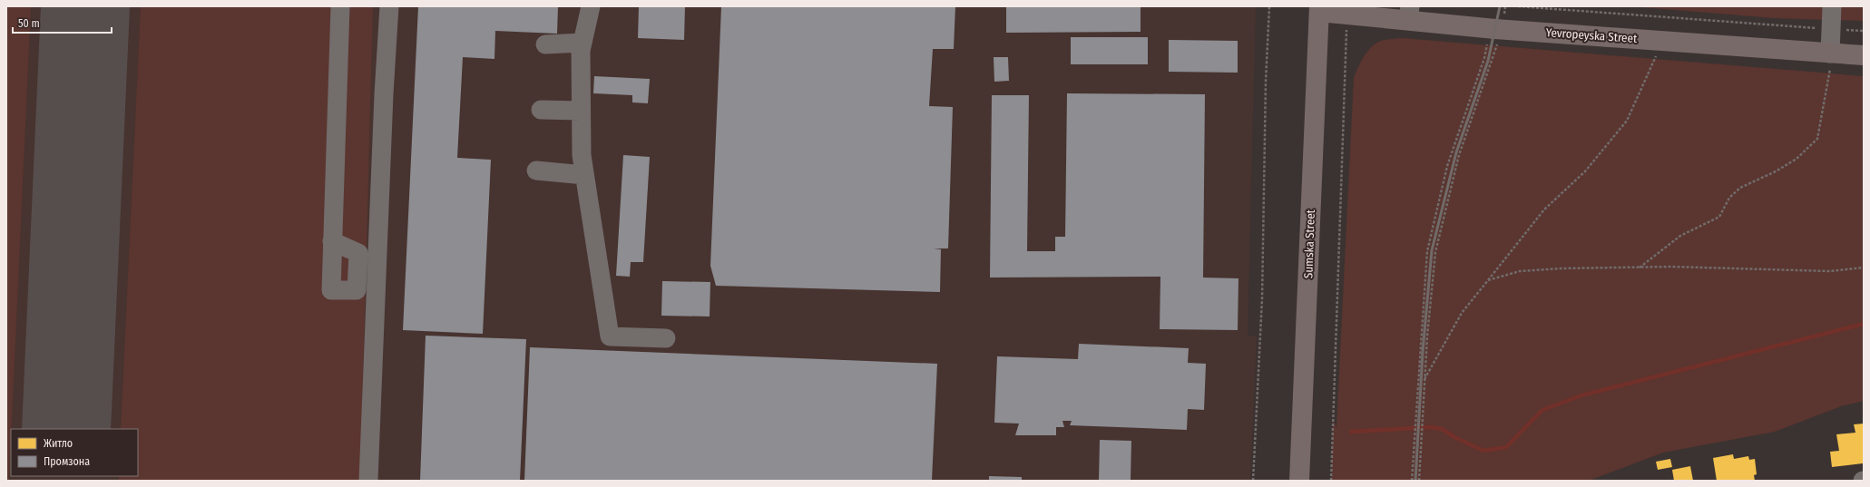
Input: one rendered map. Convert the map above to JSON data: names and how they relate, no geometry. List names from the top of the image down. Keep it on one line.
{"streets":{"main road":["Yevropeyska Street","Sumska Street"]},"crossings":[["Yevropeyska Street","Sumska Street"]],"legend":["Житло","Промзона"],"scale_bar":"50 m"}
